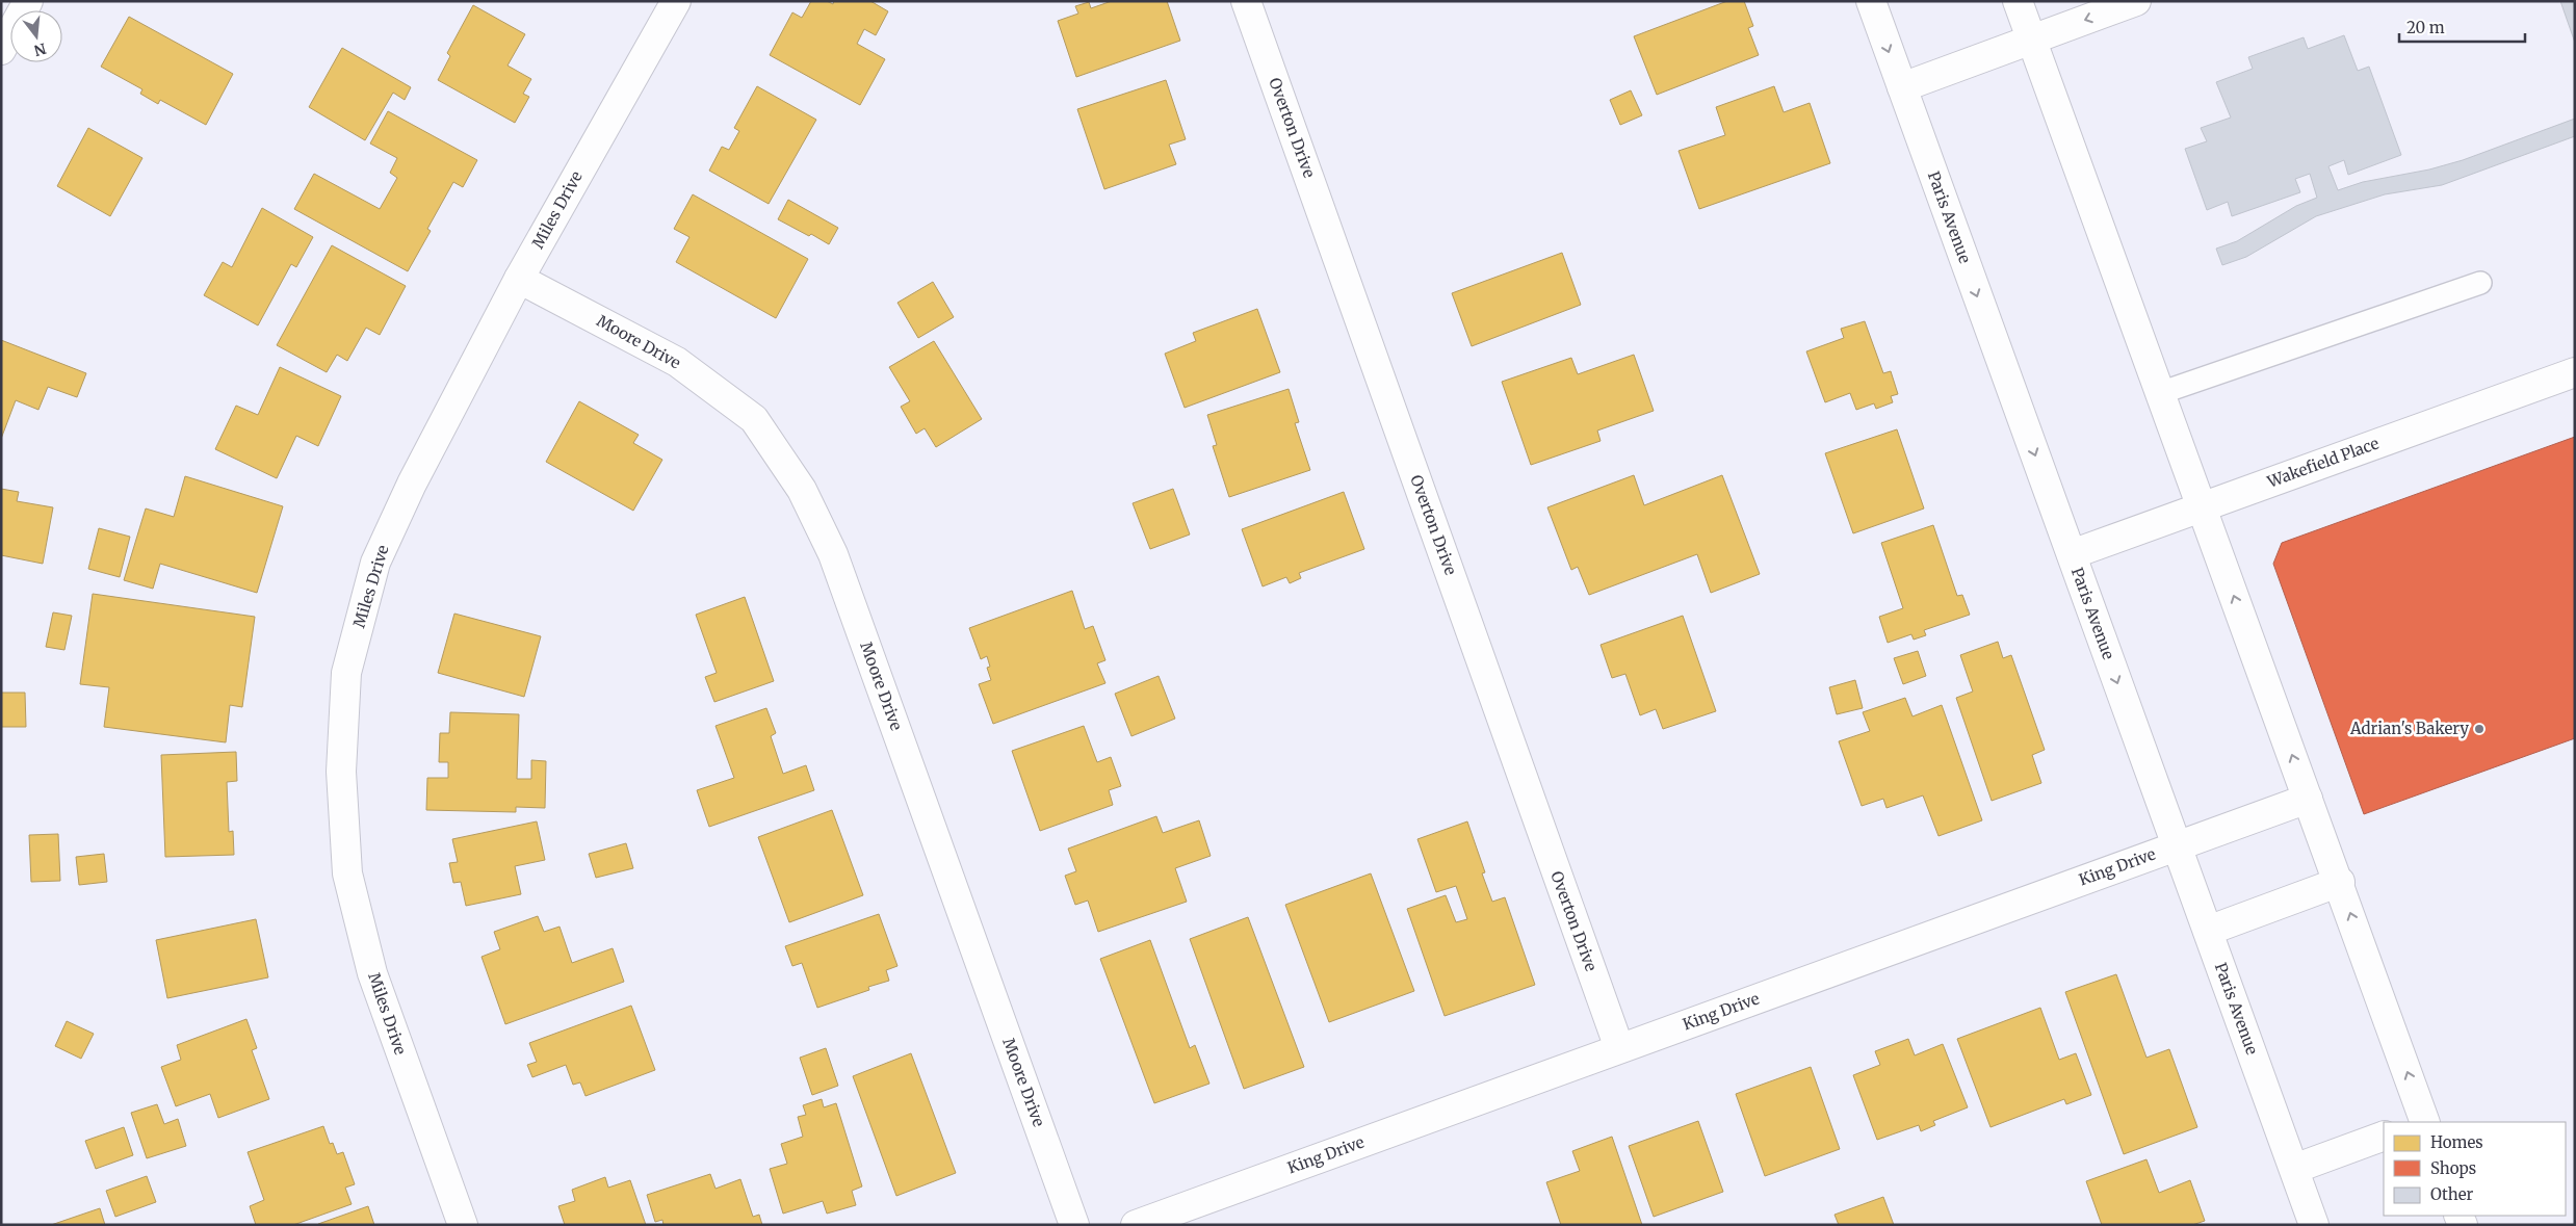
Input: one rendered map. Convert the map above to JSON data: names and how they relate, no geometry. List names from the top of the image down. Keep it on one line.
{"streets":{"street":["Overton Drive","Miles Drive","Paris Avenue","Moore Drive","Wakefield Place","King Drive"]},"crossings":[["Overton Drive","King Drive"],["Miles Drive","Moore Drive"],["Paris Avenue","Wakefield Place"],["Paris Avenue","King Drive"]],"places":["Adrian's Bakery"],"legend":["Homes","Shops","Other"],"scale_bar":"20 m","north":"bottom"}
